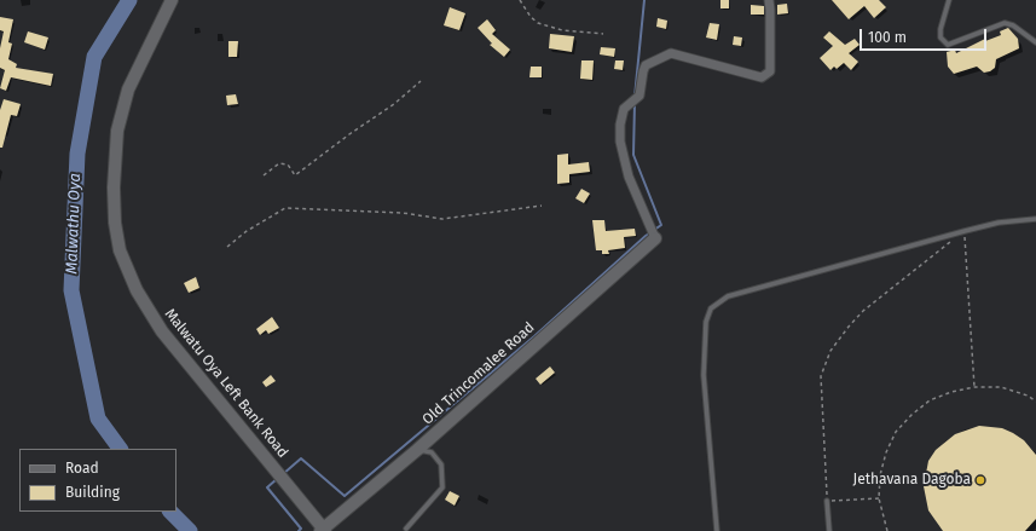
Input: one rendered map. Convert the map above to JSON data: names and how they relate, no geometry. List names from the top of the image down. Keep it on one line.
{"streets":{"main road":["Old Trincomalee Road","Malwatu Oya Left Bank Road"]},"crossings":[["Old Trincomalee Road","Malwatu Oya Left Bank Road"]],"water":["Malwathu Oya"],"places":["Jethavana Dagoba"],"legend":["Road","Building"],"scale_bar":"100 m"}
